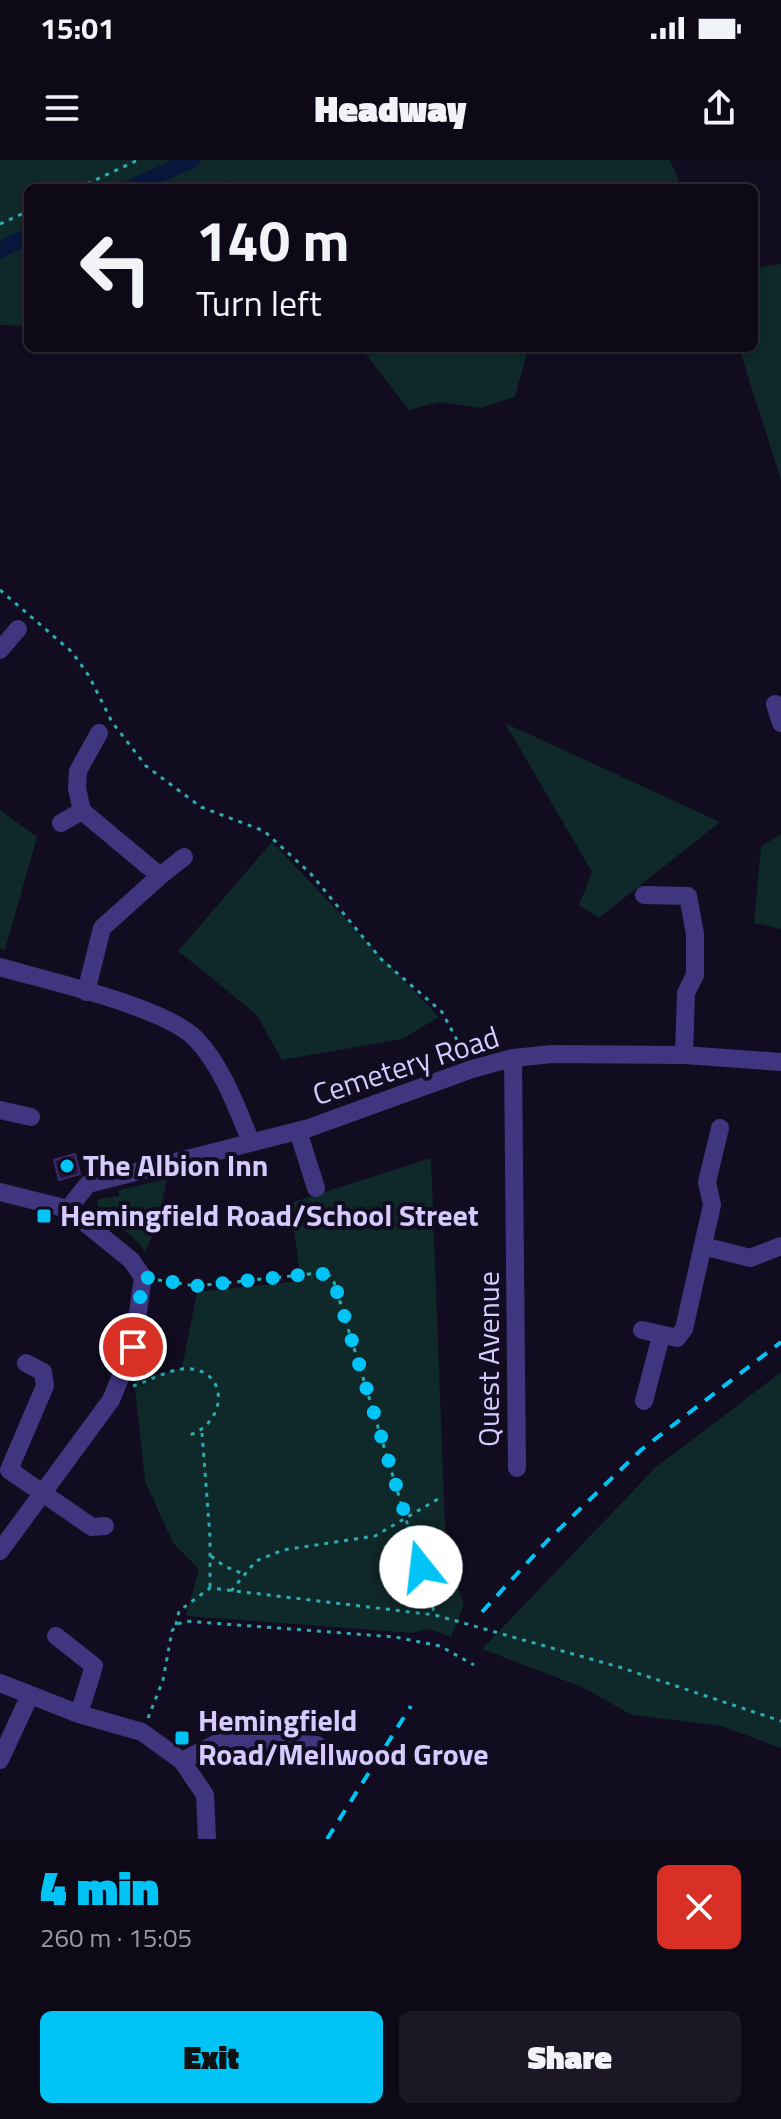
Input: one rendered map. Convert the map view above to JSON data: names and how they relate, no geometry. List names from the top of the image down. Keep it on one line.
{"streets":{"street":["Cemetery Road","Quest Avenue"]},"crossings":[["Cemetery Road","Quest Avenue"]],"places":{"other":["The Albion Inn"],"transit":["Hemingfield Road/School Street","Hemingfield Road/Mellwood Grove"]},"page":{"status":"15:01","header":"Headway","turn":["140 m","Turn left"],"heading":["4 min","260 m · 15:05"],"buttons":["Exit","Share"]}}
